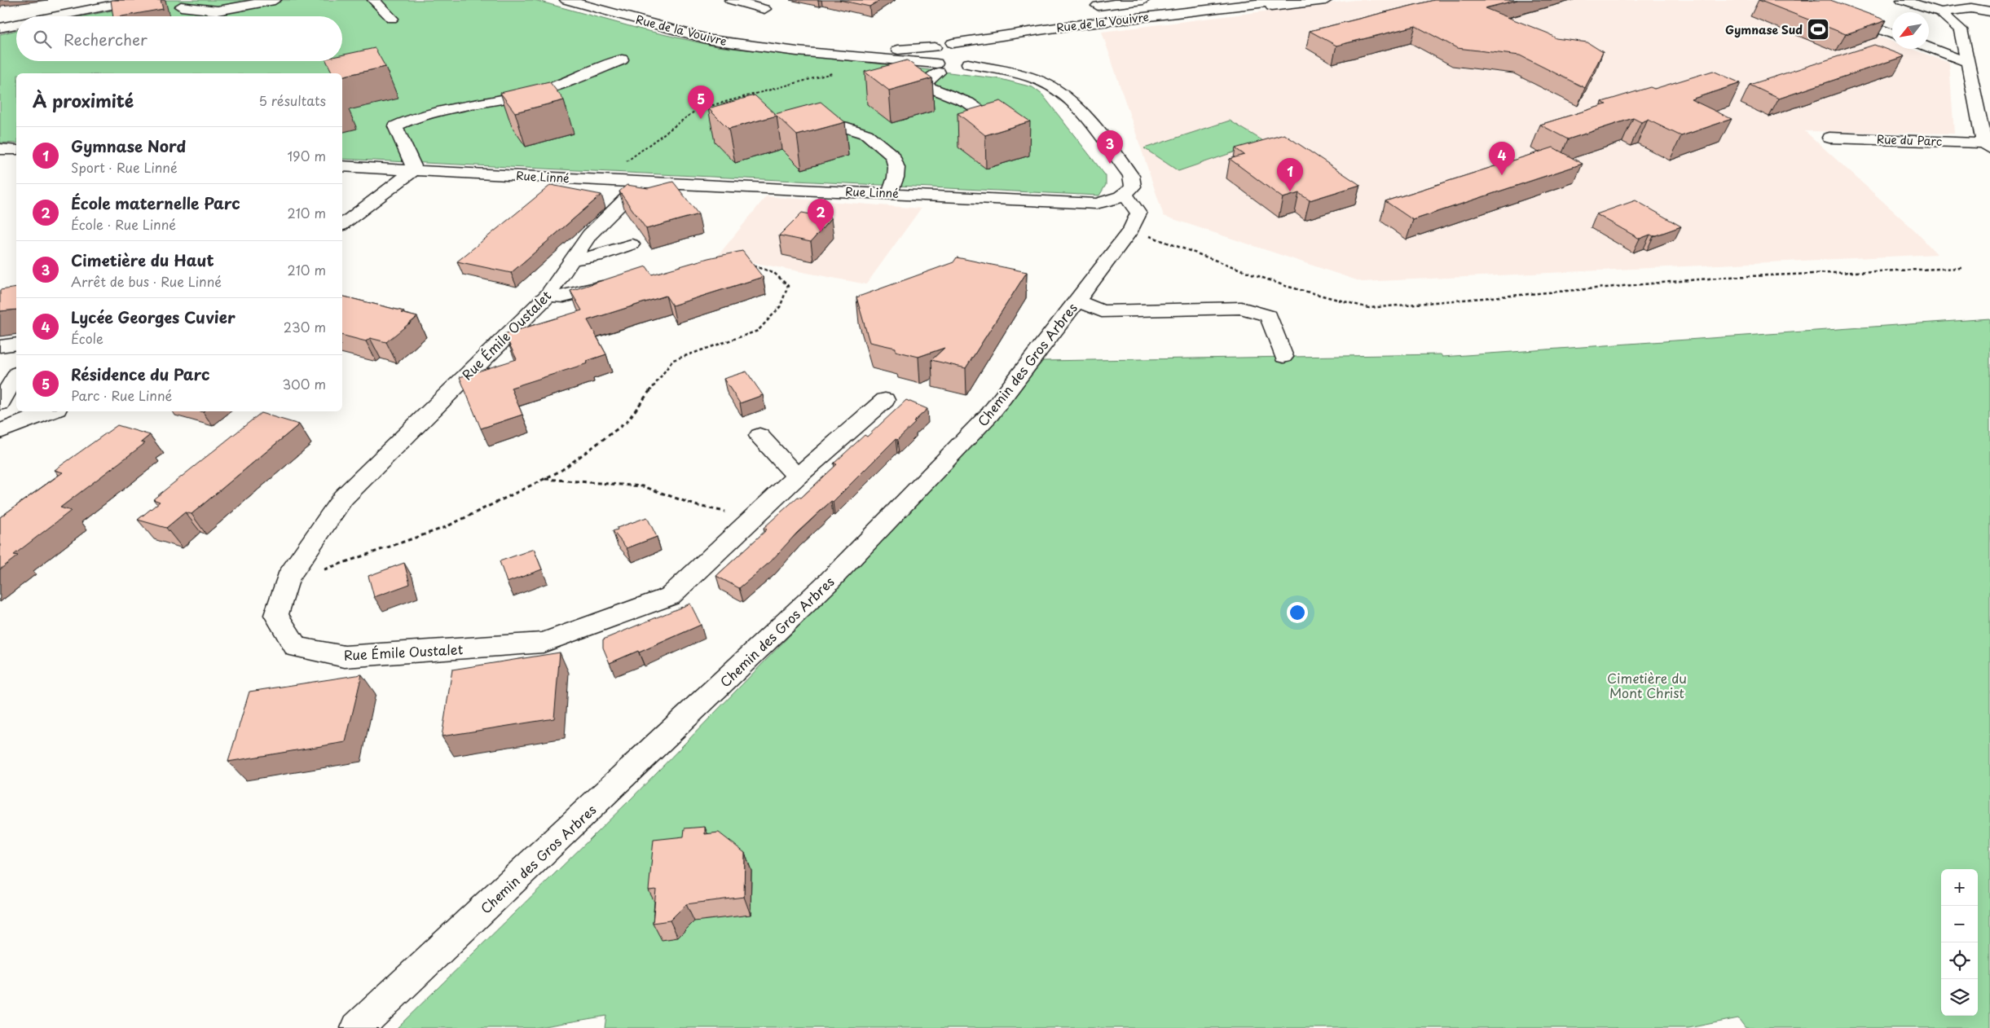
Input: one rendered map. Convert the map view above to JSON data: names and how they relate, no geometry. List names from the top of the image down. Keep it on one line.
{"streets":{"street":["Rue de la Vouivre","Rue du Parc","Rue Linné","Rue Émile Oustalet","Chemin des Gros Arbres"]},"crossings":[["Rue Linné","Rue Émile Oustalet"],["Rue Linné","Chemin des Gros Arbres"]],"parks":["Cimetière du Mont Christ"],"places":{"sports":["Gymnase Sud"]},"north":"bottom left","page":{"search":"Rechercher","heading":["À proximité","5 résultats"],"pins":["5","3","4","1","2"],"list":[{"mark":"1","name":"Gymnase Nord","note":"Sport · Rue Linné","value":"190 m"},{"mark":"2","name":"École maternelle Parc","note":"École · Rue Linné","value":"210 m"},{"mark":"3","name":"Cimetière du Haut","note":"Arrêt de bus · Rue Linné","value":"210 m"},{"mark":"4","name":"Lycée Georges Cuvier","note":"École","value":"230 m"},{"mark":"5","name":"Résidence du Parc","note":"Parc · Rue Linné","value":"300 m"}],"map_buttons":["+","−"]}}
